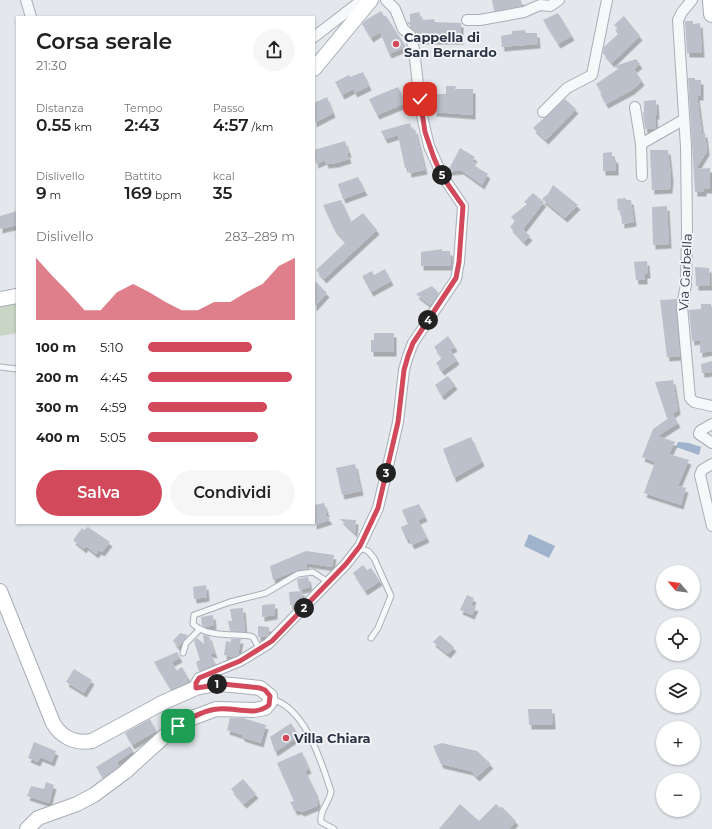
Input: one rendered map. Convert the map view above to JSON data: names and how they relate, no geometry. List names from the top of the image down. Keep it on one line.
{"streets":{"street":["Via Garbella"]},"places":["Cappella di San Bernardo","Villa Chiara"],"north":"top left","page":{"heading":["Corsa serale","21:30"],"stats":[["Distanza","0.55 km"],["Tempo","2:43"],["Passo","4:57 /km"],["Dislivello","9 m"],["Battito","169 bpm"],["kcal","35"]],"pins":["5","4","3","2","1"],"chart":["Dislivello","283–289 m"],"list":[{"name":"100 m","note":"5:10"},{"name":"200 m","note":"4:45"},{"name":"300 m","note":"4:59"},{"name":"400 m","note":"5:05"}],"buttons":["Salva","Condividi"],"map_buttons":["+","−"]}}
